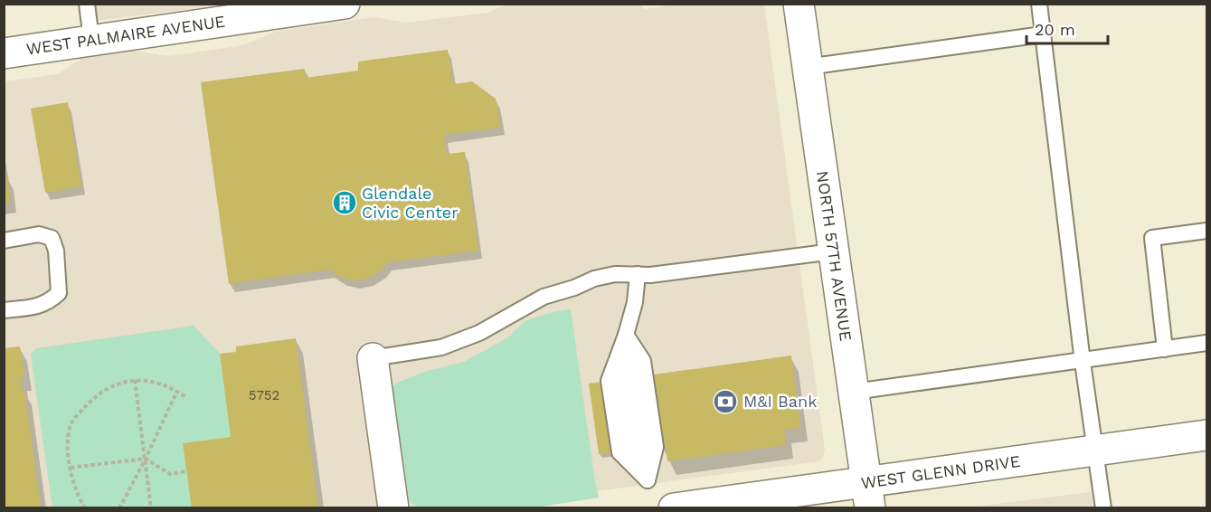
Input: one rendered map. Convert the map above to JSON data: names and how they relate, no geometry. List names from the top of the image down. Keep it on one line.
{"streets":{"street":["WEST PALMAIRE AVENUE","NORTH 57TH AVENUE","WEST GLENN DRIVE"]},"crossings":[["NORTH 57TH AVENUE","WEST GLENN DRIVE"]],"places":{"building":["Glendale Civic Center"],"bank":["M&I Bank"]},"house_numbers":["5752"],"scale_bar":"20 m"}
